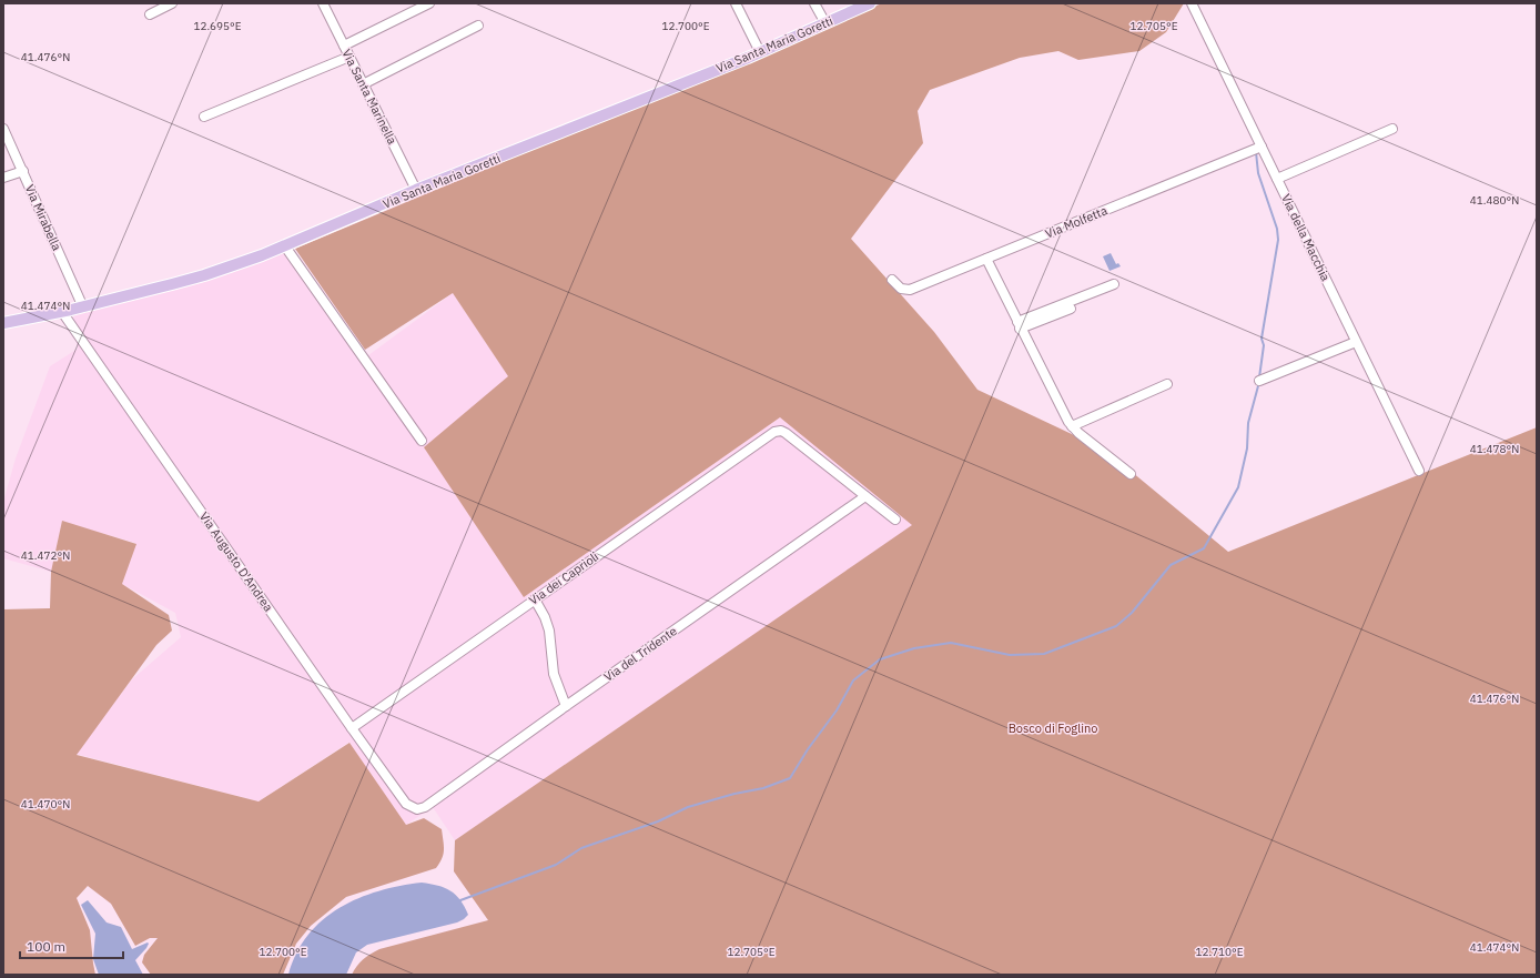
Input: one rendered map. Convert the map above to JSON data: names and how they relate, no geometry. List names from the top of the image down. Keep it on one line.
{"streets":{"main road":["Via Santa Maria Goretti"],"street":["Via Santa Marinella","Via Mirabella","Via Molfetta","Via della Macchia","Via Augusto D'Andrea","Via dei Caprioli","Via del Tridente"]},"crossings":[["Via Santa Maria Goretti","Via Santa Marinella"],["Via Santa Maria Goretti","Via Mirabella"],["Via Santa Maria Goretti","Via Augusto D'Andrea"],["Via Molfetta","Via della Macchia"],["Via Augusto D'Andrea","Via dei Caprioli"],["Via Augusto D'Andrea","Via del Tridente"],["Via dei Caprioli","Via del Tridente"]],"parks":["Bosco di Foglino"],"scale_bar":"100 m","coordinates":["12.695°E","12.700°E","12.705°E","41.476°N","41.480°N","41.474°N","41.478°N","41.472°N","41.470°N","12.710°E"]}
